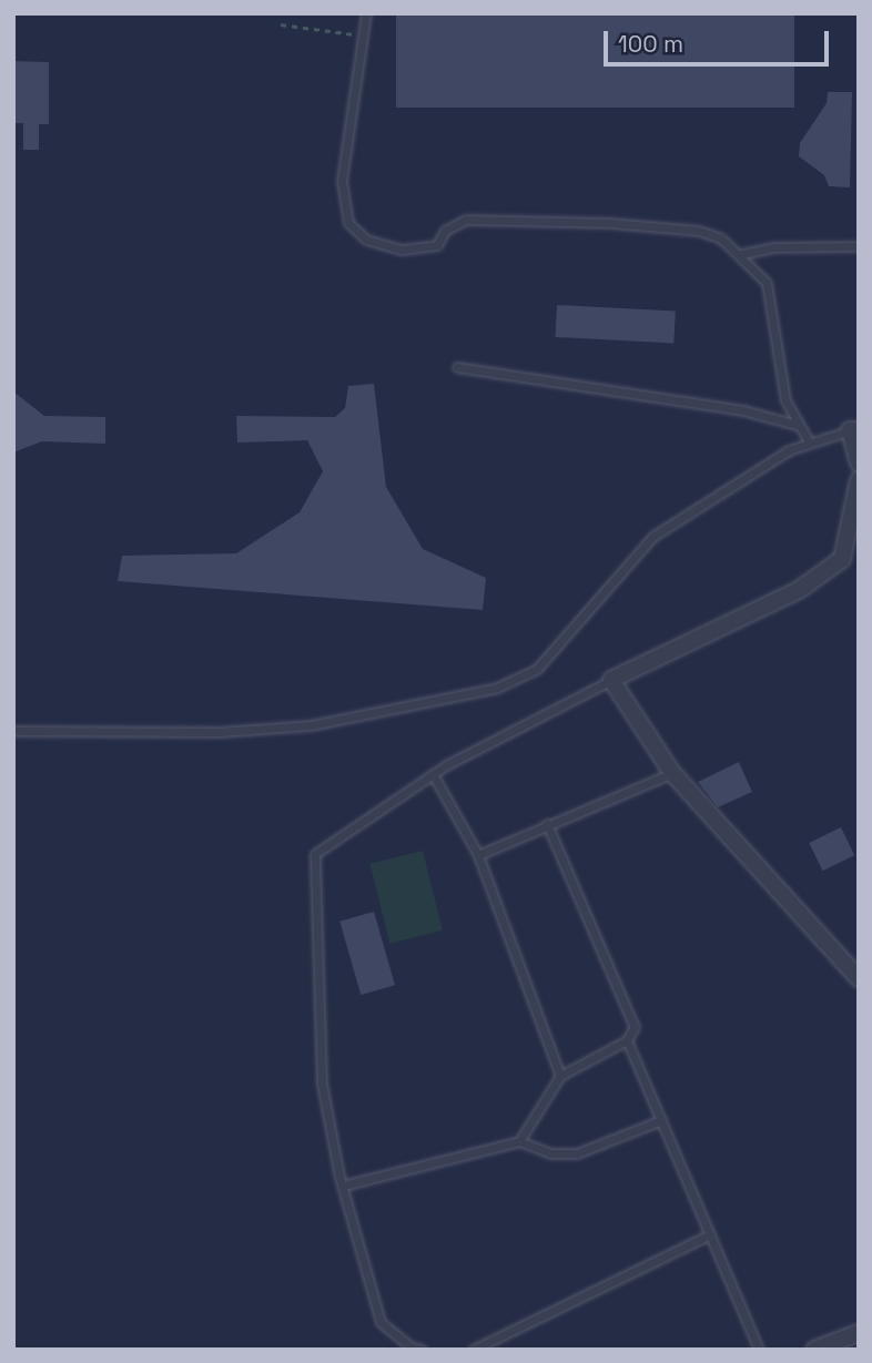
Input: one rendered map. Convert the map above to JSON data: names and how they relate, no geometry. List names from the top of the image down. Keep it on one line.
{"scale_bar":"100 m"}
